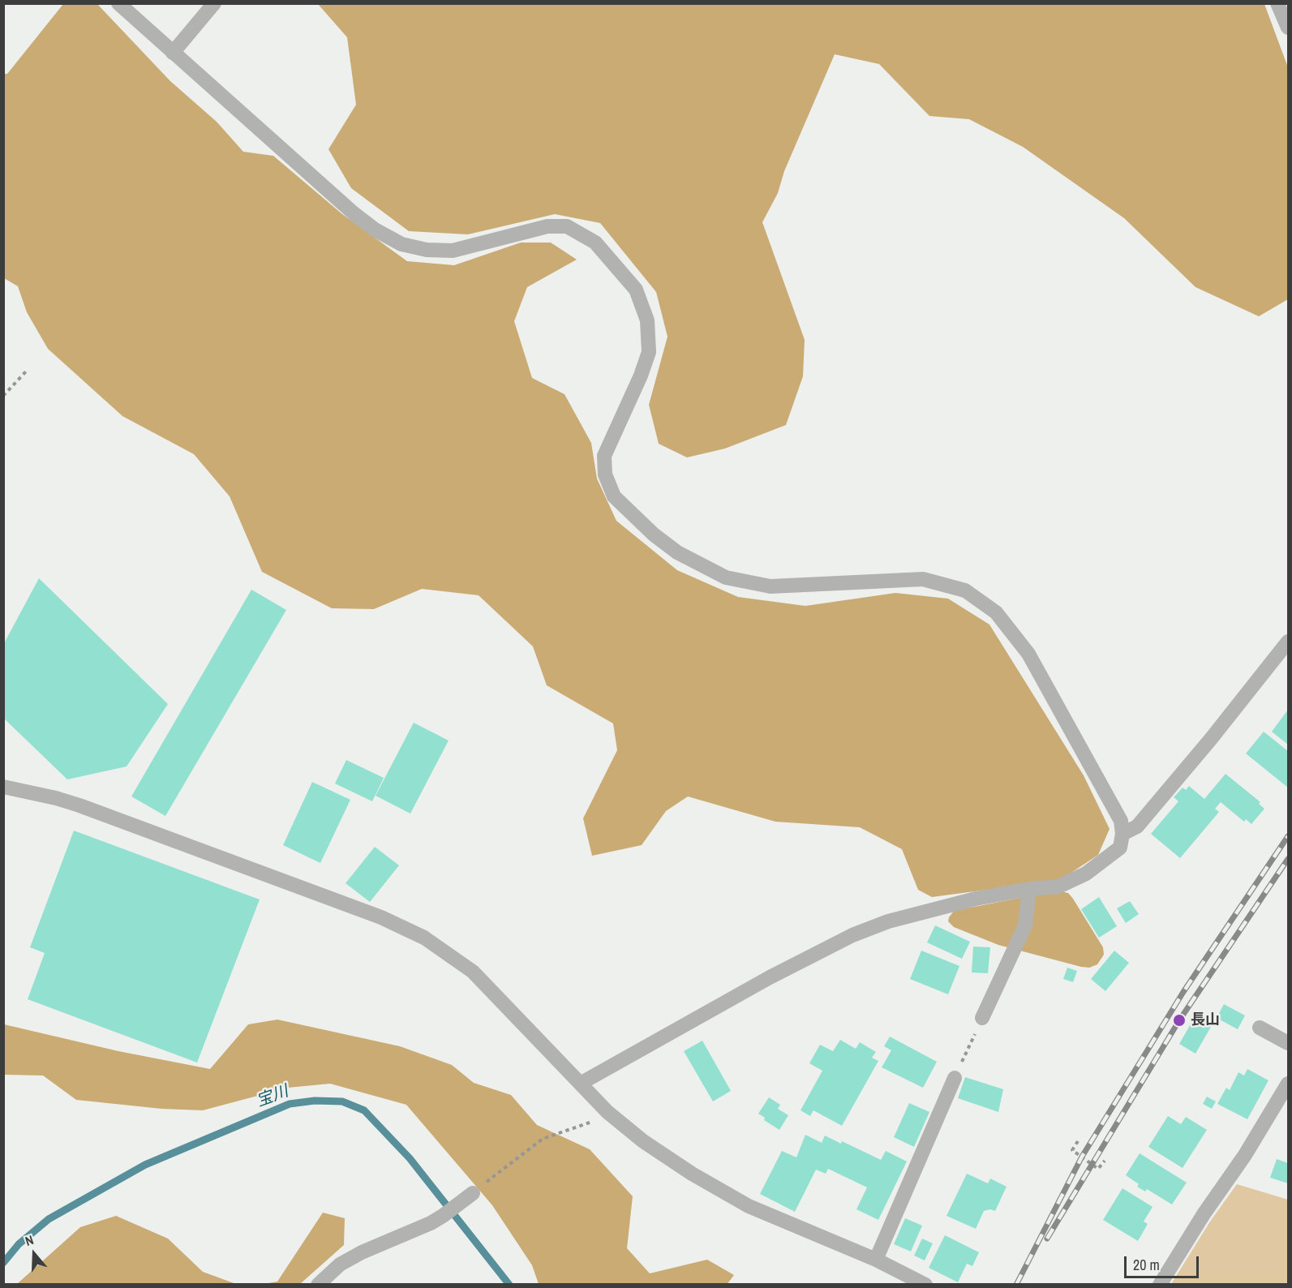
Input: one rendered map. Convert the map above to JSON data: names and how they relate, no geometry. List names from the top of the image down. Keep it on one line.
{"water":["宝川"],"places":["長山"],"scale_bar":"20 m","north":"top"}
